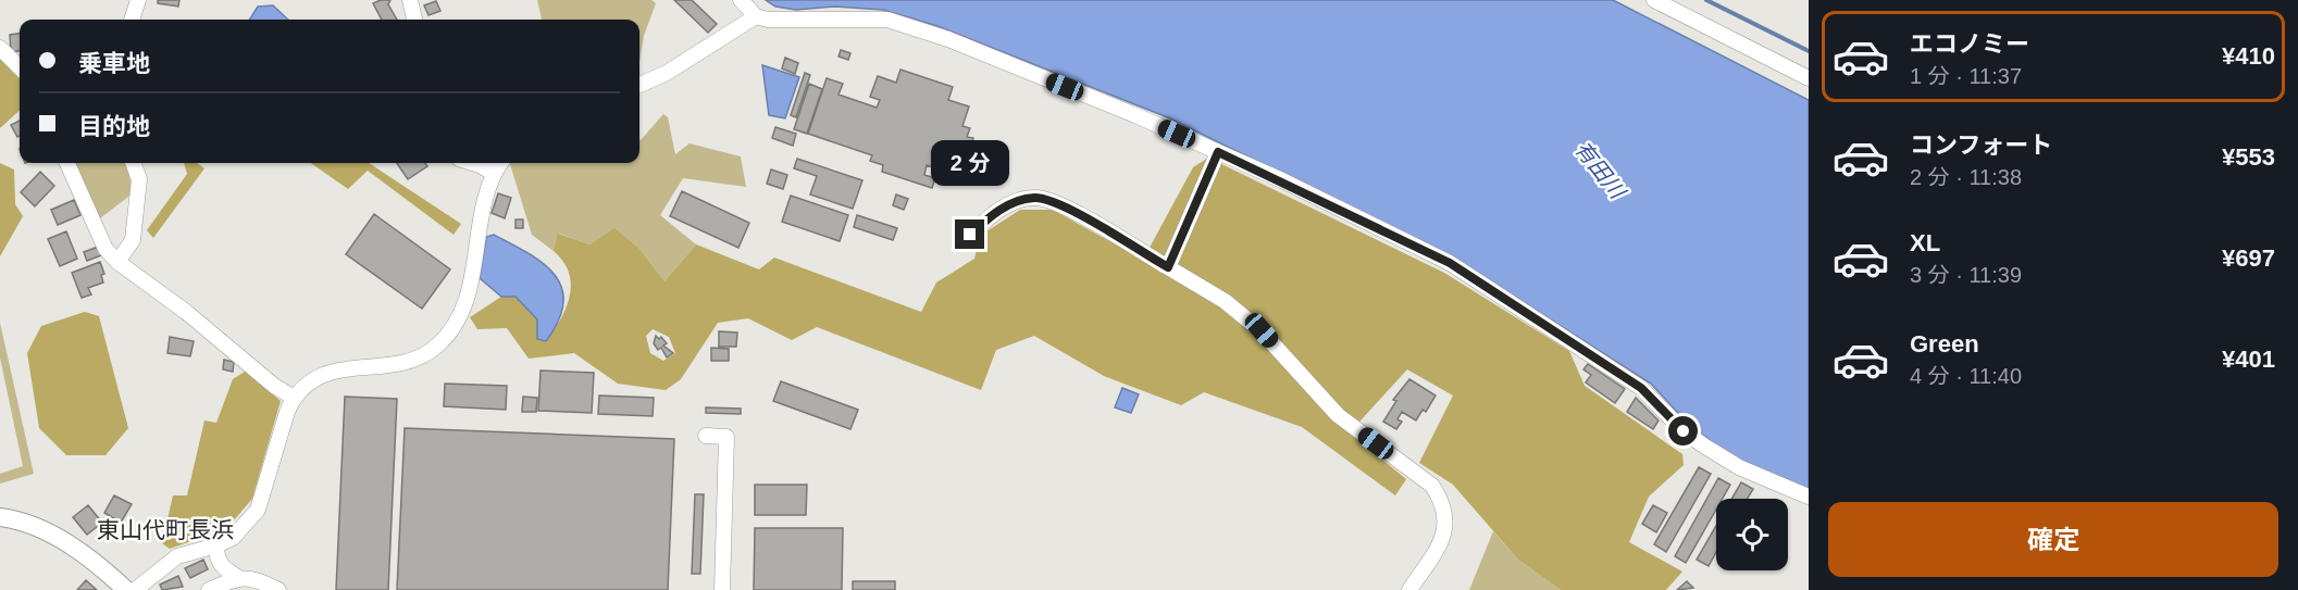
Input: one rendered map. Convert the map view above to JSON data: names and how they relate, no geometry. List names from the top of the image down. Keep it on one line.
{"districts":["東山代町長浜"],"water":["有田川"],"page":{"list":[{"name":"エコノミー","note":"1 分 · 11:37","value":"¥410"},{"name":"コンフォート","note":"2 分 · 11:38","value":"¥553"},{"name":"XL","note":"3 分 · 11:39","value":"¥697"},{"name":"Green","note":"4 分 · 11:40","value":"¥401"}],"banner":["乗車地","目的地"],"bubble":"2 分","buttons":"確定"}}
